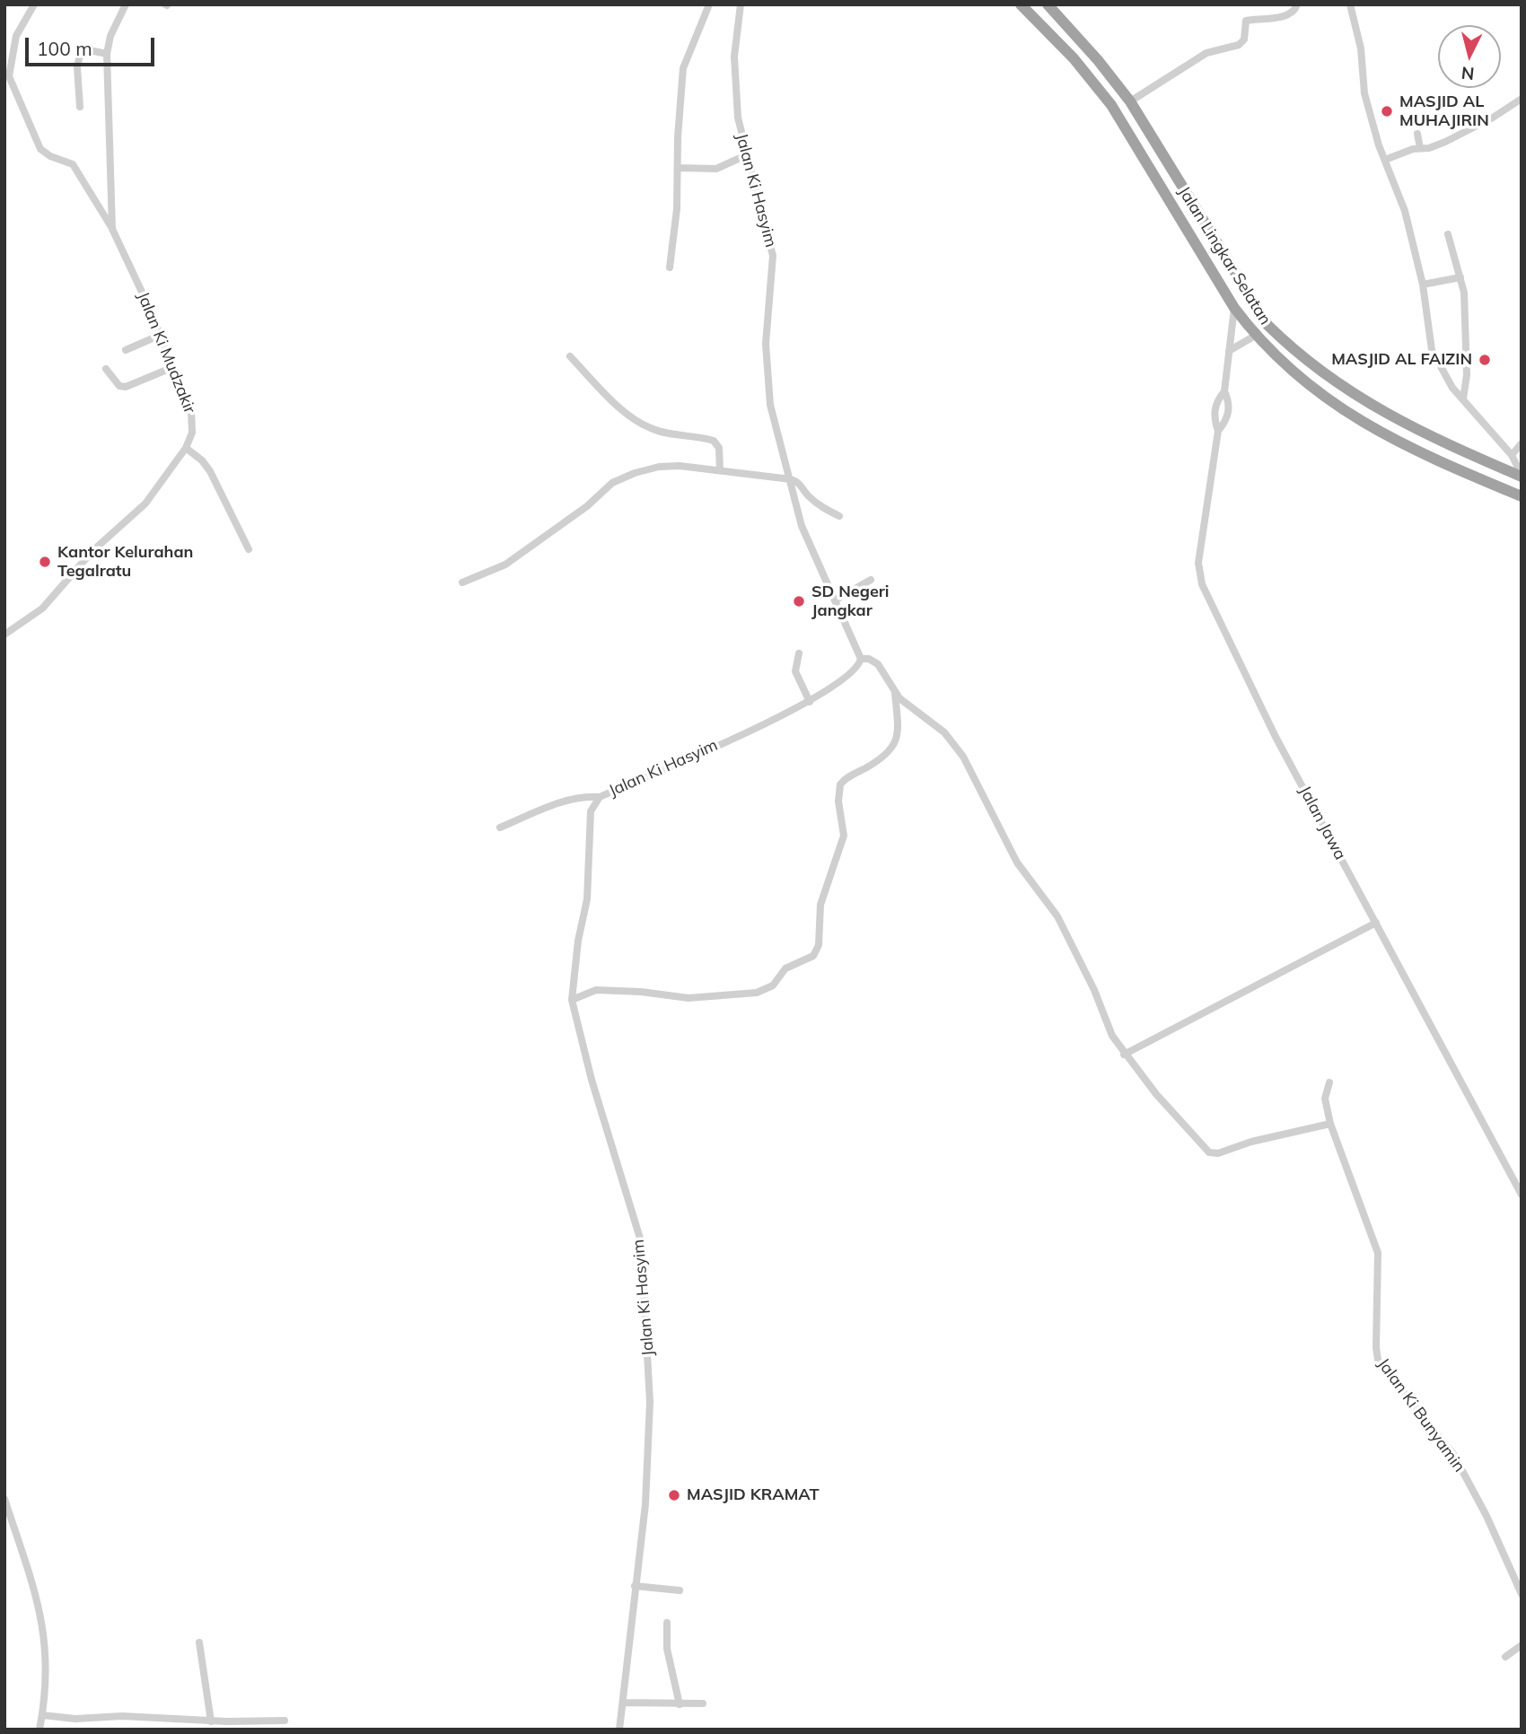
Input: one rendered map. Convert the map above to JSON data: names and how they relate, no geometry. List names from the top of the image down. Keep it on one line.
{"streets":{"highway":["Jalan Lingkar Selatan"],"street":["Jalan Ki Hasyim","Jalan Ki Mudzakir","Jalan Jawa","Jalan Ki Bunyamin"]},"crossings":[["Jalan Lingkar Selatan","Jalan Jawa"]],"places":["MASJID AL MUHAJIRIN","MASJID AL FAIZIN","Kantor Kelurahan Tegalratu","SD Negeri Jangkar","MASJID KRAMAT"],"scale_bar":"100 m","north":"bottom"}
